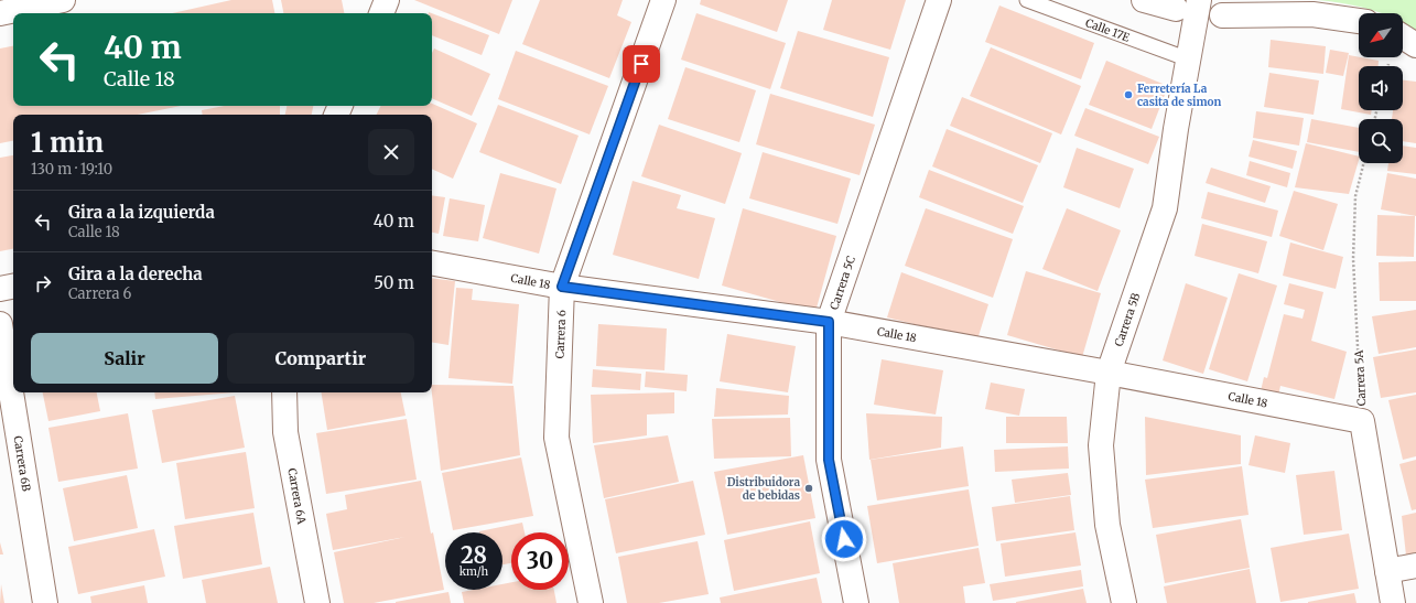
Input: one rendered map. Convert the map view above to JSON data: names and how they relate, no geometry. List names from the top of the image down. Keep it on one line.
{"streets":{"street":["Calle 18","Carrera 5C","Carrera 5B","Carrera 6","Carrera 5A","Carrera 6B","Carrera 6A"],"lane":["Calle 17E"]},"crossings":[["Calle 17E","Carrera 5B"],["Calle 18","Carrera 5C"],["Calle 18","Carrera 5B"],["Calle 18","Carrera 6"],["Calle 18","Carrera 5A"]],"places":["Ferretería La casita de simon","Distribuidora de bebidas"],"north":"bottom left","page":{"turn":["40 m","Calle 18"],"heading":["1 min","130 m · 19:10"],"list":[{"name":"Gira a la izquierda","note":"Calle 18","value":"40 m"},{"name":"Gira a la derecha","note":"Carrera 6","value":"50 m"}],"buttons":["Salir","Compartir"],"speed":"28 km/h","limit":"30"}}
